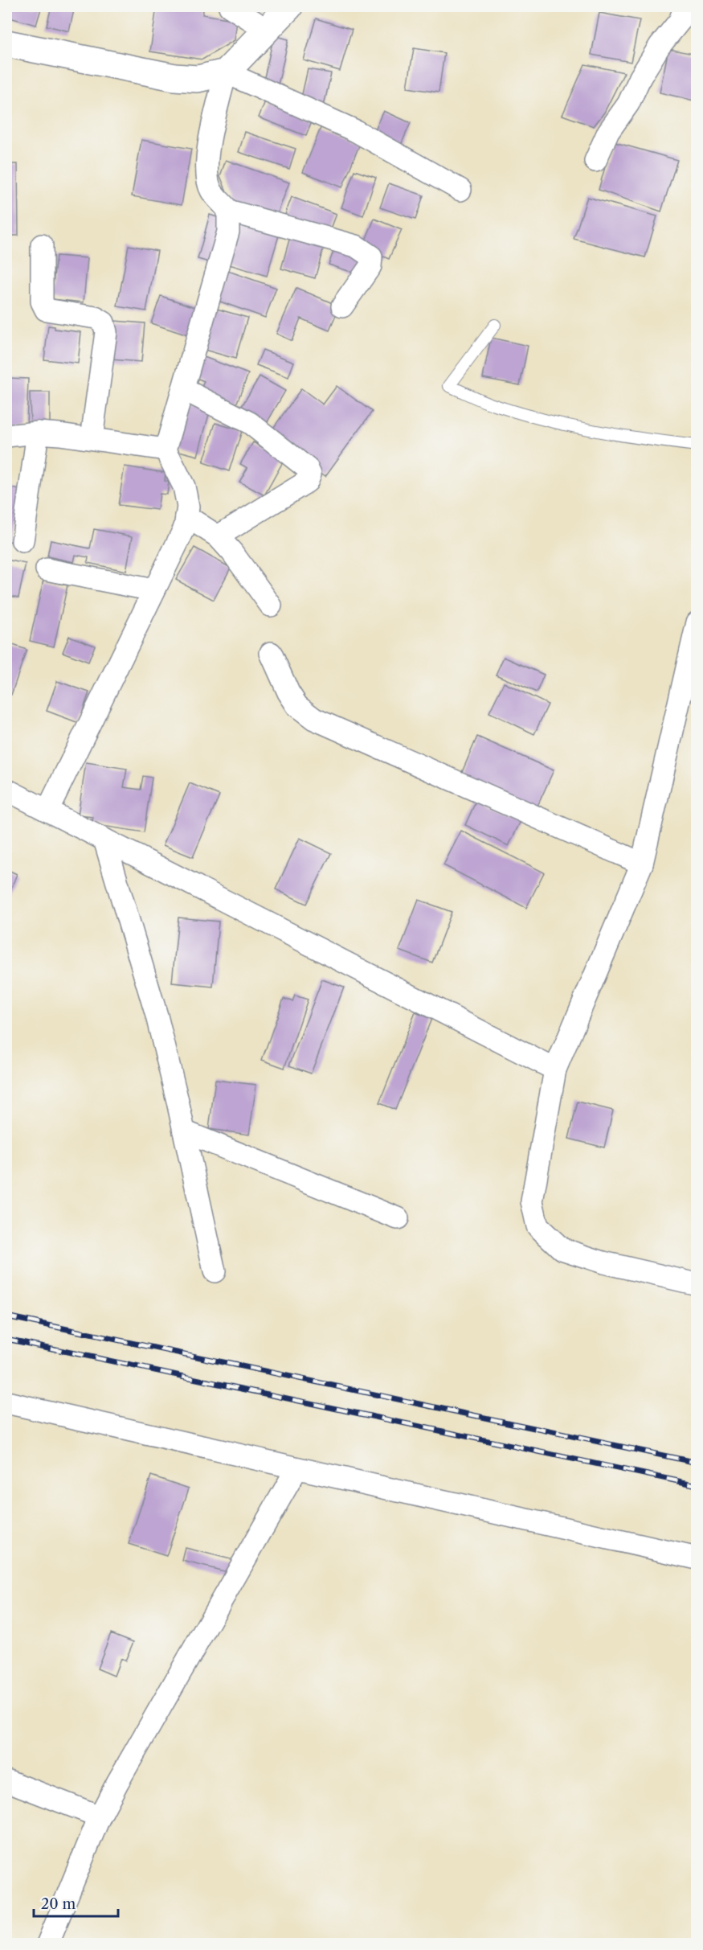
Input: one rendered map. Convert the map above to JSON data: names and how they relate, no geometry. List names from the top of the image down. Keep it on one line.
{"scale_bar":"20 m"}
